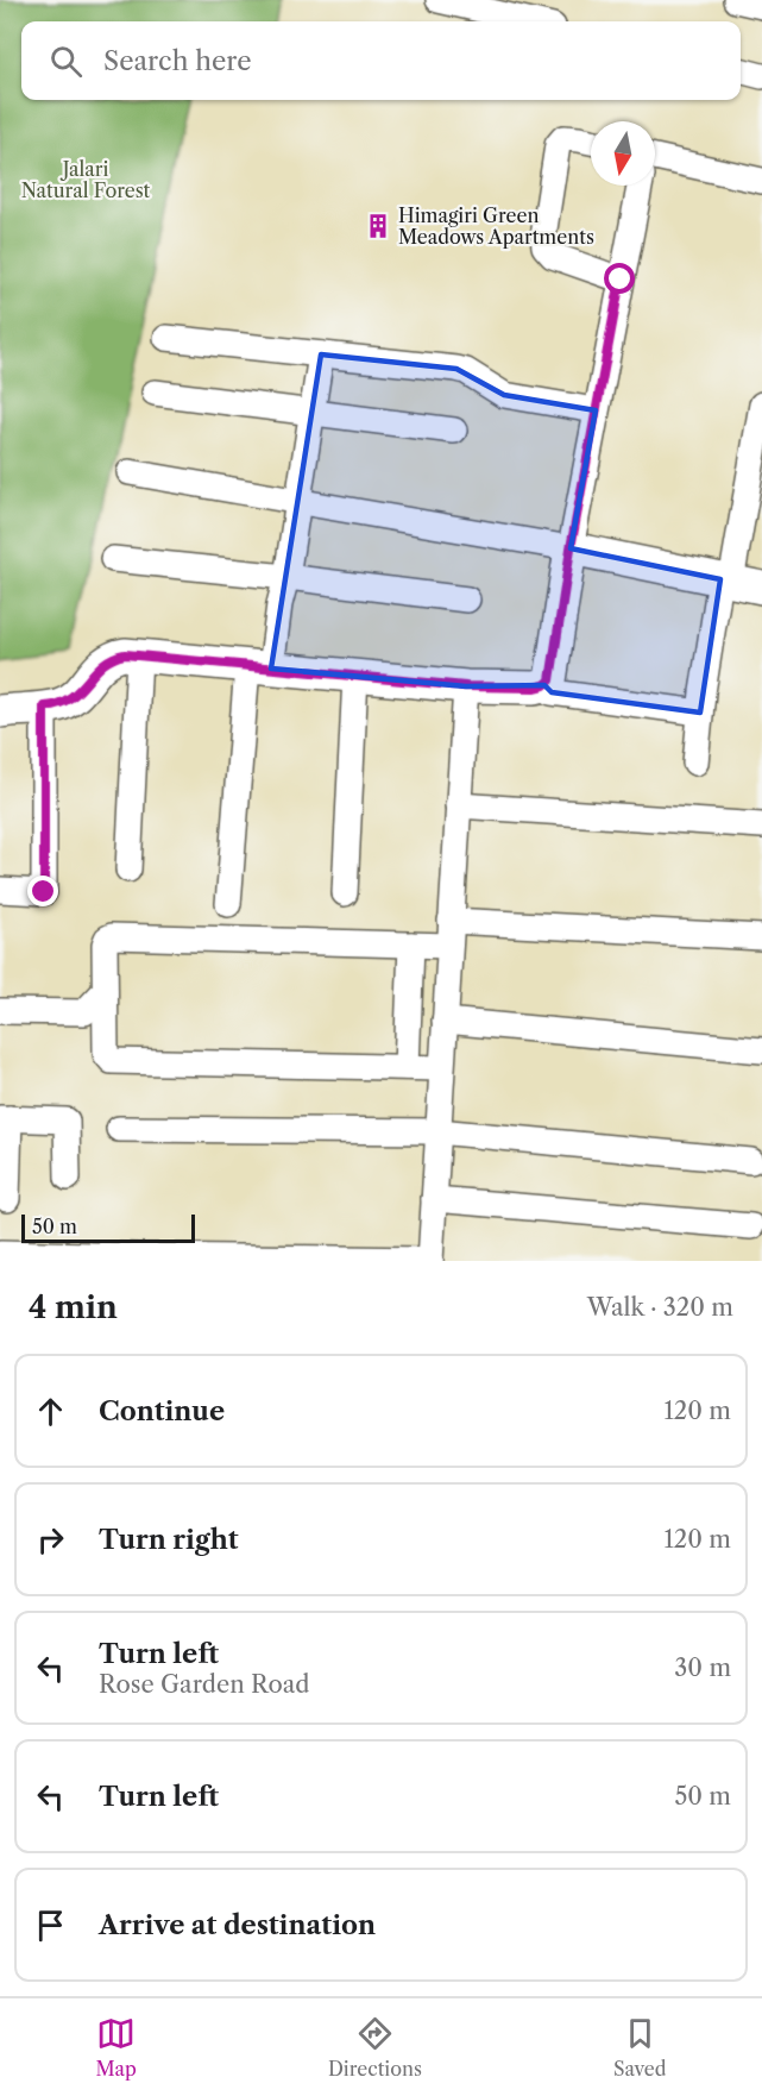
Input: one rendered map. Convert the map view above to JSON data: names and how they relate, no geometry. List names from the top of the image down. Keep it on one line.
{"parks":["Jalari Natural Forest"],"places":{"building":["Himagiri Green Meadows Apartments"]},"scale_bar":"50 m","north":"bottom","page":{"search":"Search here","scale":"50 m","heading":["4 min","Walk · 320 m"],"list":[["Continue","120 m"],["Turn right","120 m"],["Turn left","Rose Garden Road","30 m"],["Turn left","50 m"],"Arrive at destination"],"nav":["Map","Directions","Saved"]}}
